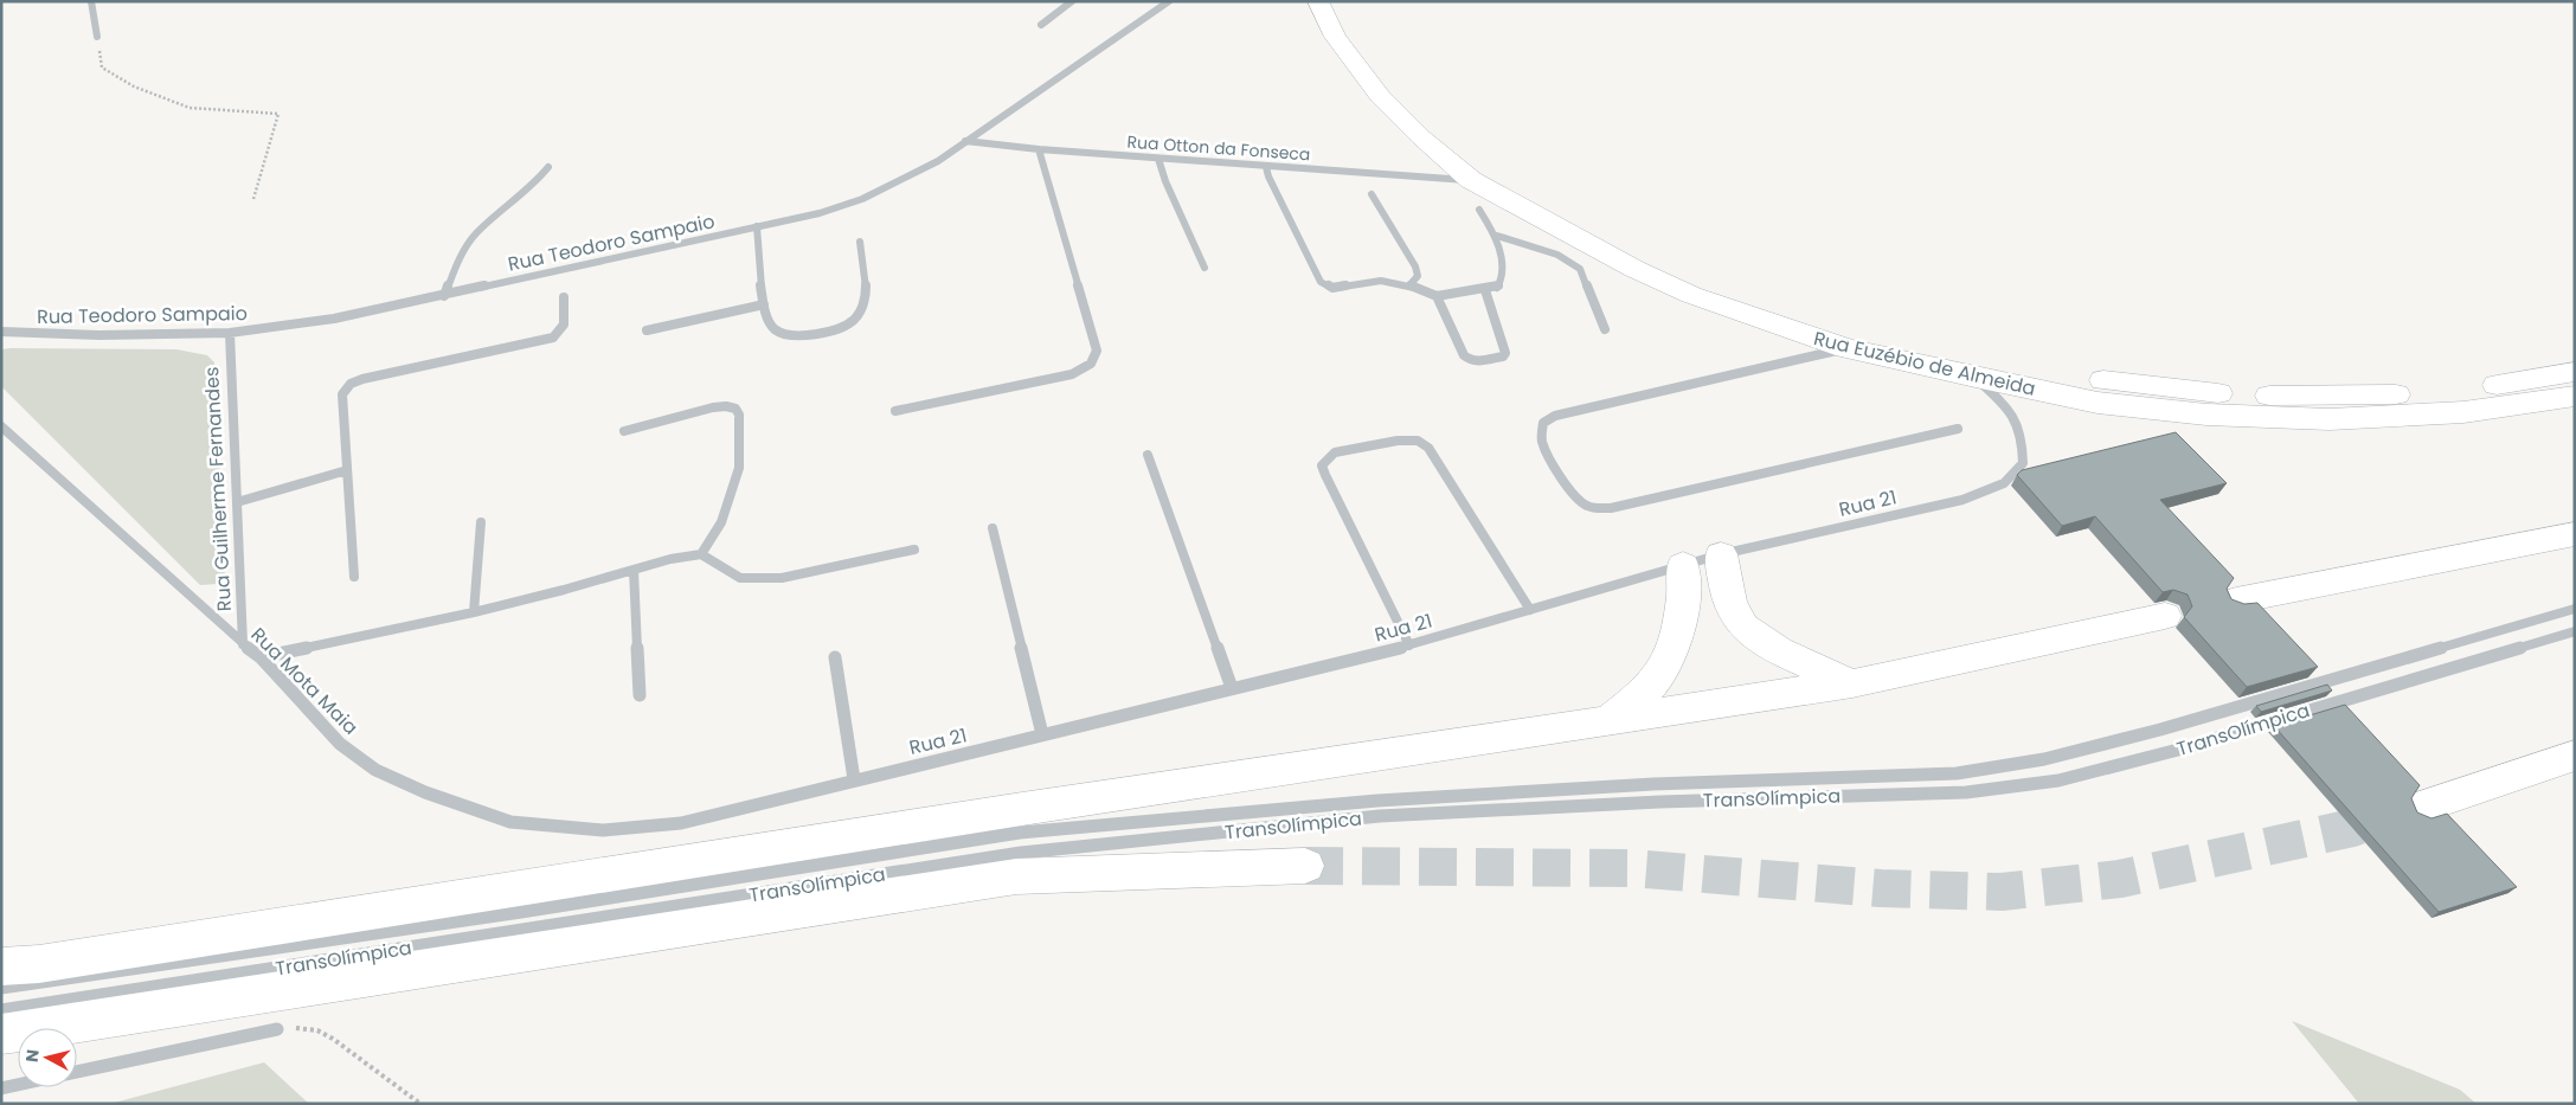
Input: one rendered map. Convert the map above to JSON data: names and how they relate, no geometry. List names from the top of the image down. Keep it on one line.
{"streets":{"main road":["Rua Euzébio de Almeida","TransOlímpica"],"street":["Rua Otton da Fonseca","Rua Teodoro Sampaio","Rua Guilherme Fernandes","Rua 21","Rua Mota Maia"]},"crossings":[["Rua Otton da Fonseca","Rua Teodoro Sampaio"],["Rua Otton da Fonseca","Rua Euzébio de Almeida"],["Rua Teodoro Sampaio","Rua Guilherme Fernandes"],["Rua Euzébio de Almeida","Rua 21"],["Rua Guilherme Fernandes","Rua Mota Maia"],["Rua 21","Rua Mota Maia"]],"north":"left"}
